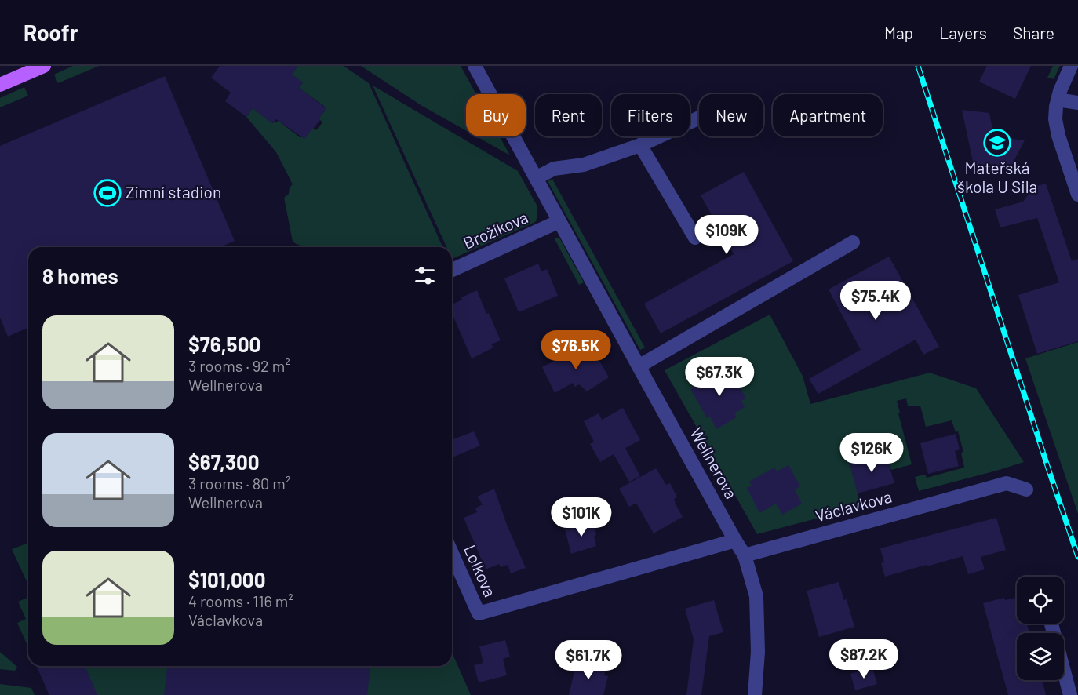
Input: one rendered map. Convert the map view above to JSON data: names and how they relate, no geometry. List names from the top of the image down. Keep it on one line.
{"streets":{"street":["Brožíkova","Wellnerova","Václavkova","Lolkova"]},"crossings":[["Brožíkova","Wellnerova"],["Wellnerova","Václavkova"],["Wellnerova","Lolkova"]],"places":{"school or university":["Mateřská škola U Sila"],"sports":["Zimní stadion"]},"page":{"header":"Roofr","nav":["Map","Layers","Share"],"chip":["Buy","Rent","Filters","New","Apartment"],"price":["$109K","$75.4K","$76.5K","$67.3K","$126K","$101K","$87.2K","$61.7K"],"heading":"8 homes","list":[{"name":"$76,500","note":"3 rooms · 92 m² · Wellnerova"},{"name":"$67,300","note":"3 rooms · 80 m² · Wellnerova"},{"name":"$101,000","note":"4 rooms · 116 m² · Václavkova"}]}}
